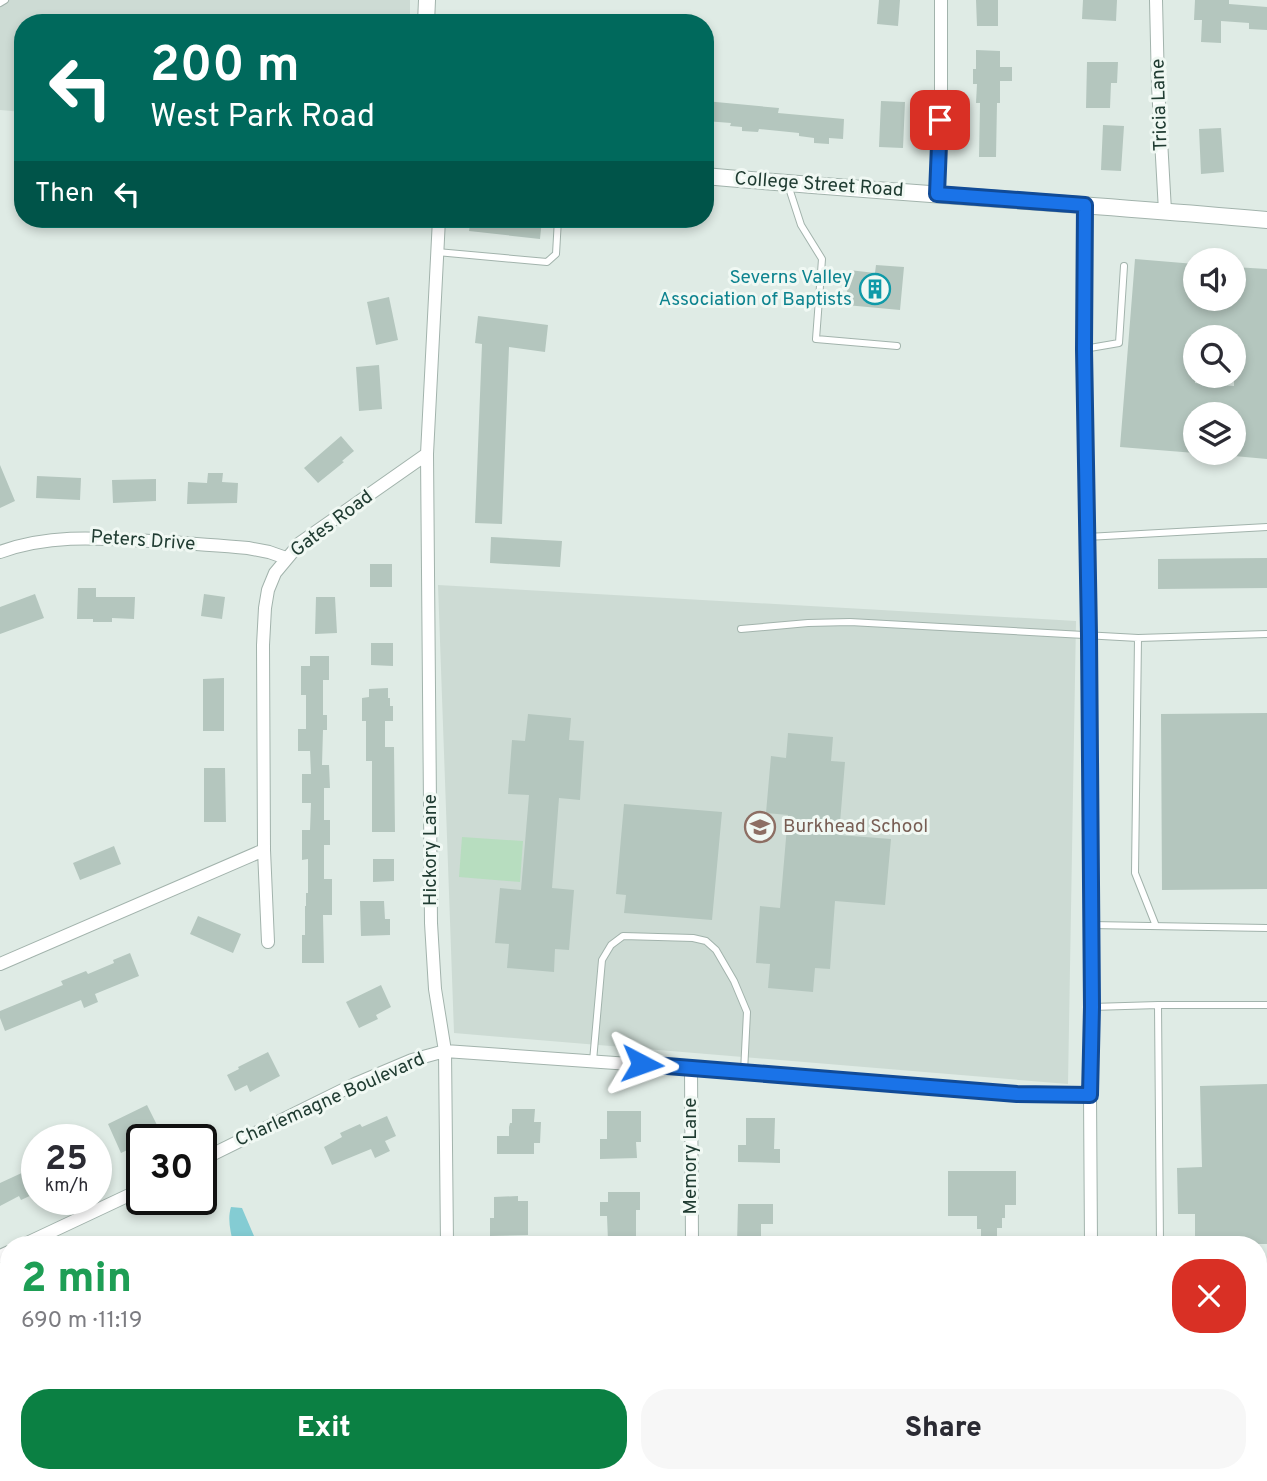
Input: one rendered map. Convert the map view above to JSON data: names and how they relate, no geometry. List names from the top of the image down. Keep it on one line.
{"streets":{"street":["Tricia Lane","College Street Road","Gates Road","Peters Drive","Hickory Lane","Charlemagne Boulevard","Memory Lane"]},"crossings":[["Tricia Lane","College Street Road"],["Gates Road","Peters Drive"],["Gates Road","Hickory Lane"],["Hickory Lane","Charlemagne Boulevard"],["Charlemagne Boulevard","Memory Lane"]],"places":{"building":["Severns Valley Association of Baptists"],"school or university":["Burkhead School"]},"page":{"turn":["200 m","West Park Road"],"then":"Then","speed":"25 km/h","limit":"30","heading":["2 min","690 m · 11:19"],"buttons":["Exit","Share"]}}
